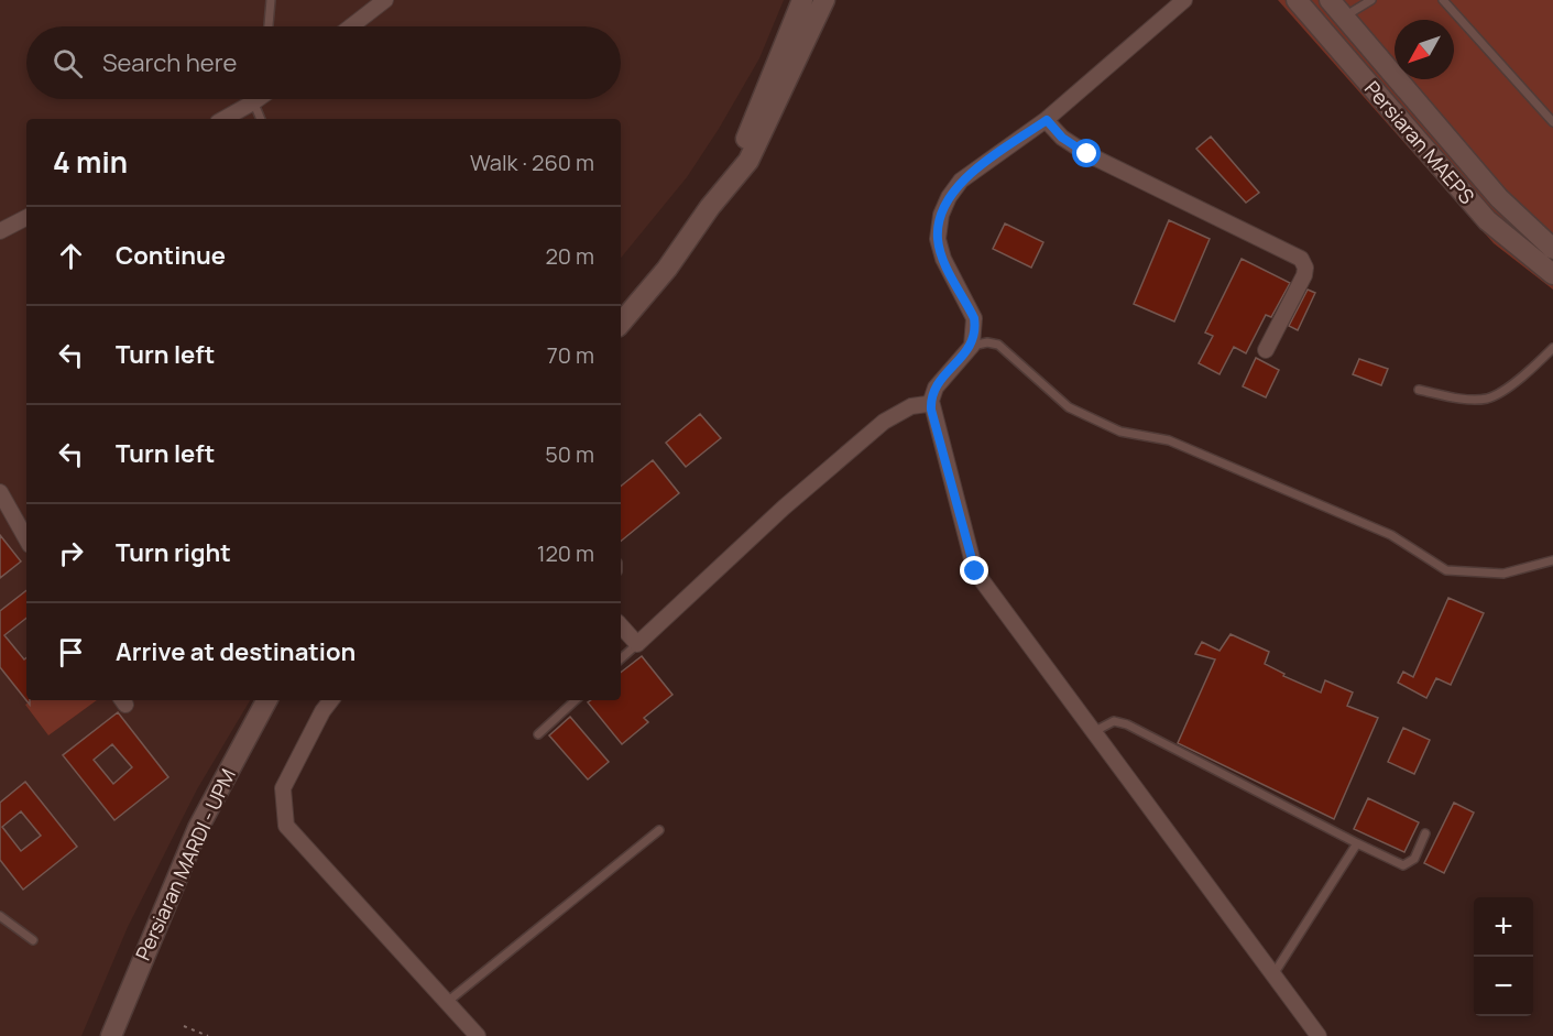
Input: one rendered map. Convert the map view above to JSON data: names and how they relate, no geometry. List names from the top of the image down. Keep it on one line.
{"streets":{"street":["Persiaran MAEPS","Persiaran MARDI - UPM"]},"north":"bottom left","page":{"search":"Search here","heading":["4 min","Walk · 260 m"],"list":[["Continue","20 m"],["Turn left","70 m"],["Turn left","50 m"],["Turn right","120 m"],"Arrive at destination"],"map_buttons":["+","−"]}}
